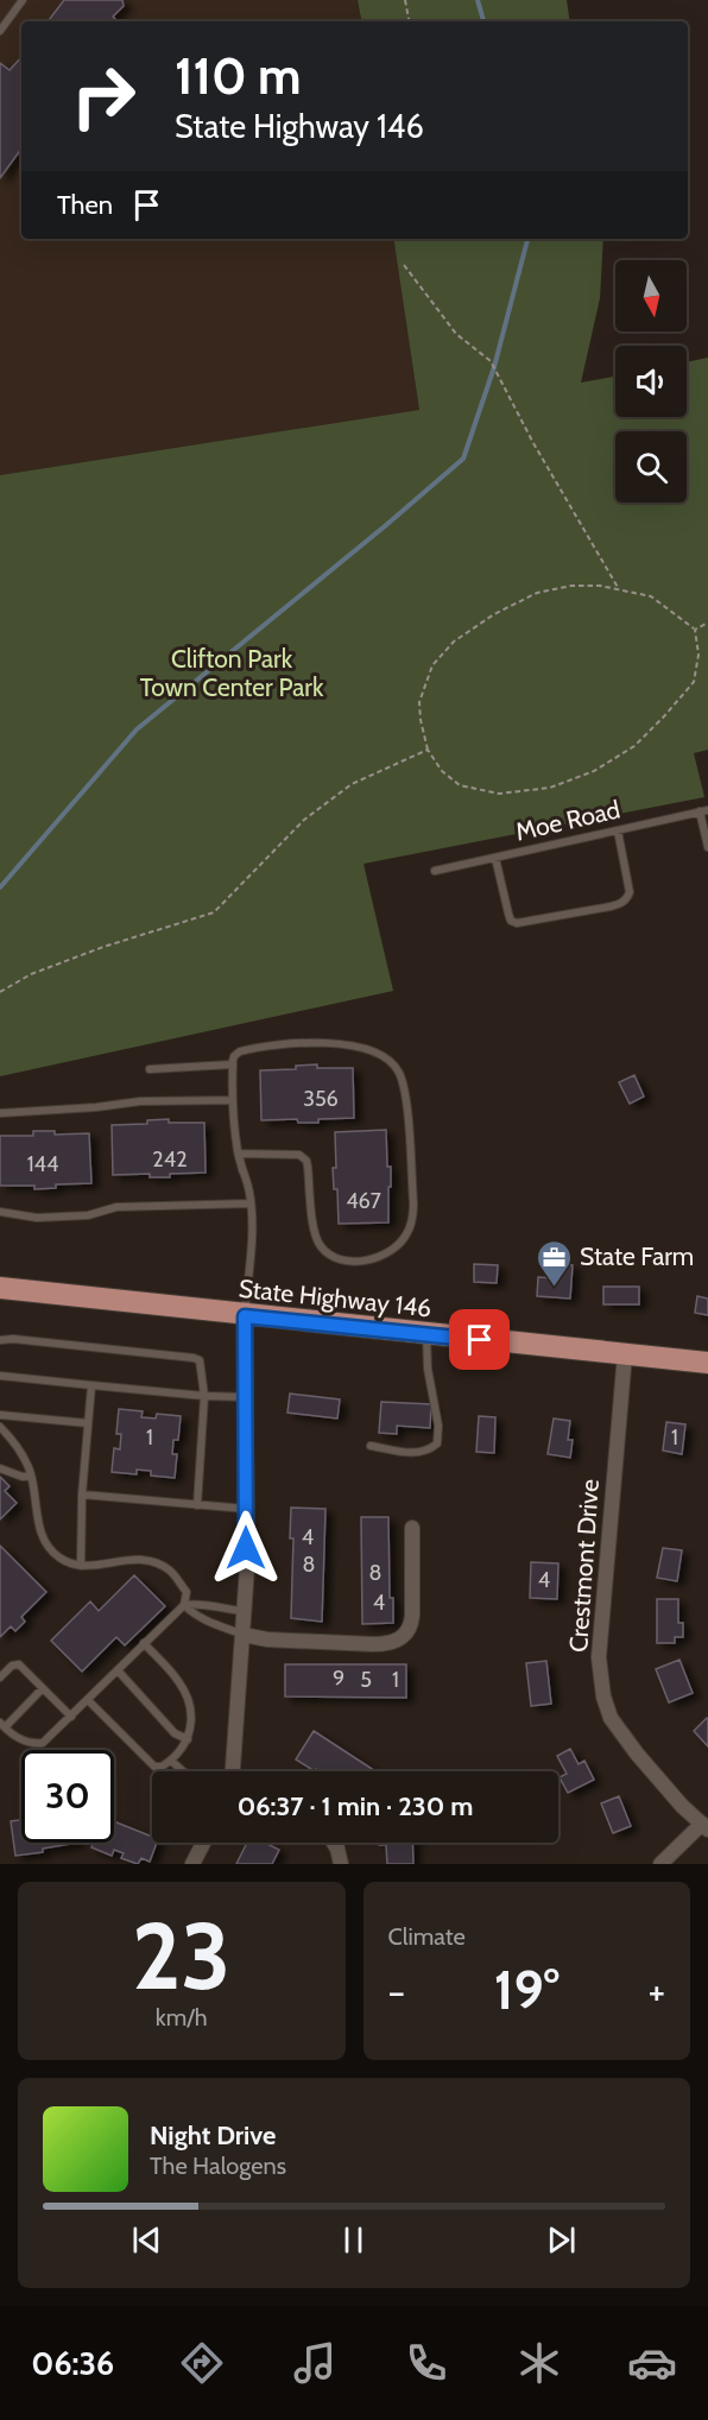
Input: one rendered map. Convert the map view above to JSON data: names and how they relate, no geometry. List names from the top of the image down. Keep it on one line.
{"streets":{"main road":["State Highway 146"],"street":["Crestmont Drive"],"lane":["Moe Road"]},"crossings":[["State Highway 146","Crestmont Drive"]],"parks":["Clifton Park Town Center Park"],"places":{"office":["State Farm"]},"house_numbers":["356","242","144","467","1","1","4","8","8","4","4","9","5","1"],"north":"bottom","page":{"turn":["110 m","State Highway 146"],"then":"Then","limit":"30","trip":"06:37 · 1 min · 230 m","tile":[["23","km/h"],"Climate"],"heat":["−","19°","+"],"song":["Night Drive","The Halogens"],"tabs":"06:36"}}
